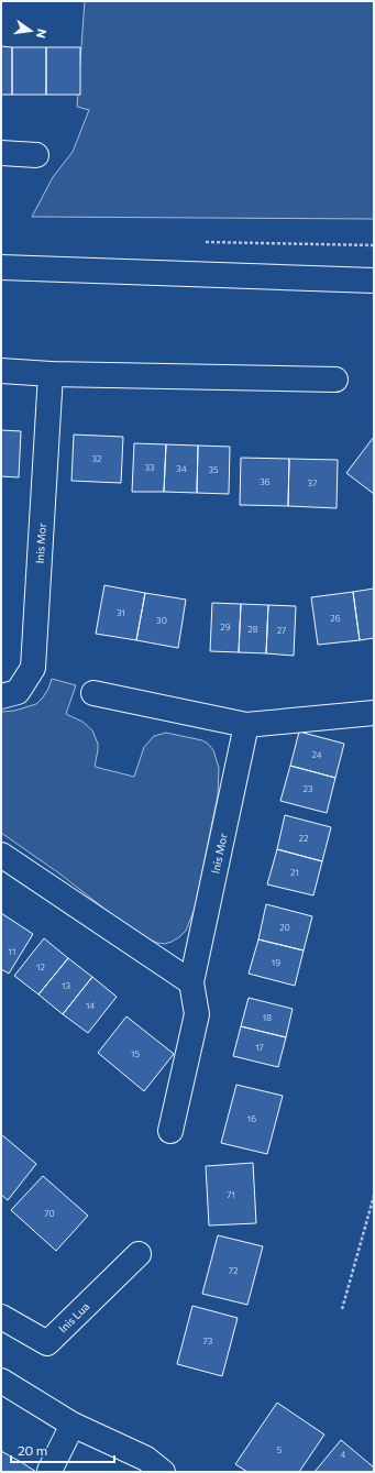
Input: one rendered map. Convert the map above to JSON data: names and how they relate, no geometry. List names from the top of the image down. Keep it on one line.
{"streets":{"street":["Inis Mor","Inis Lua"]},"house_numbers":["32","33","34","35","36","37","31","26","30","29","28","27","24","23","22","21","20","11","19","12","13","14","18","17","15","16","71","70","72","73","5","4"],"scale_bar":"20 m","north":"right"}
